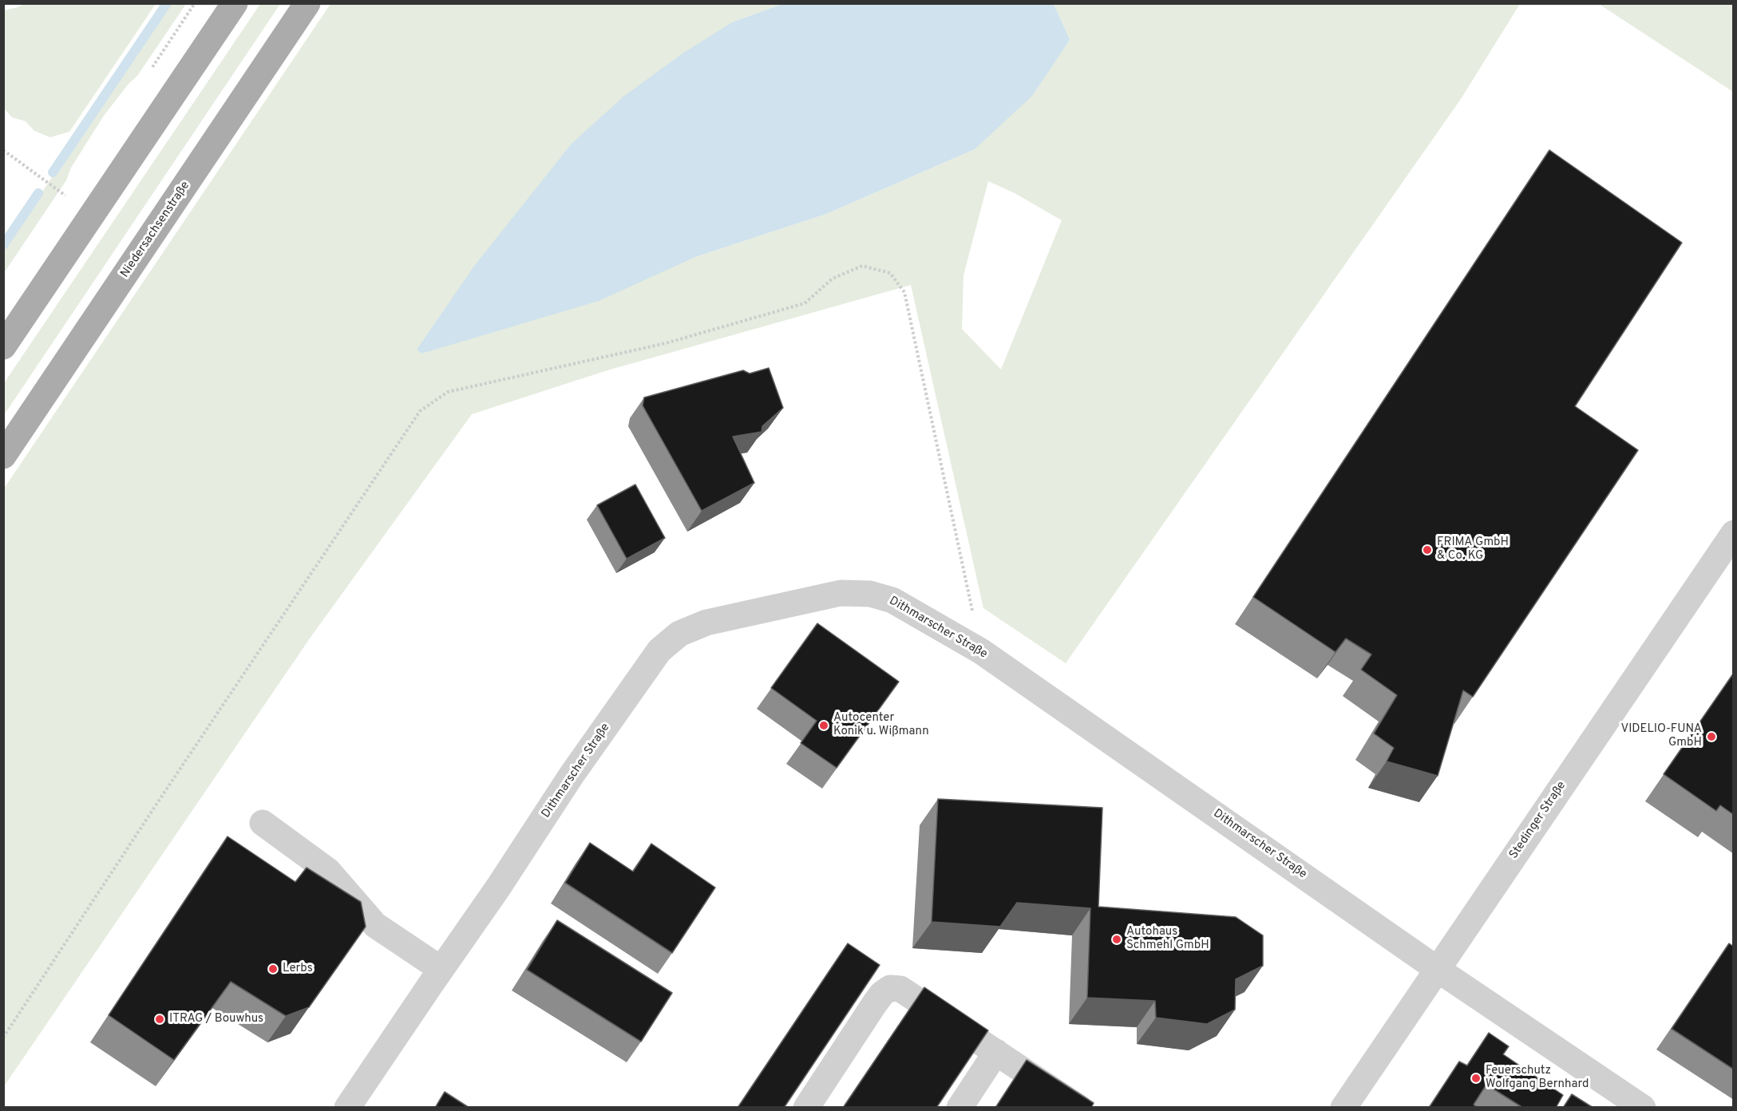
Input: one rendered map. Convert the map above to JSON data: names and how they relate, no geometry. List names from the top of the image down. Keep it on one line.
{"streets":{"main road":["Niedersachsenstraße"],"street":["Dithmarscher Straße","Stedinger Straße"]},"crossings":[["Dithmarscher Straße","Stedinger Straße"]],"places":["FRIMA GmbH & Co. KG","Autocenter Konik u. Wißmann","VIDELIO-FUNA GmbH","Autohaus Schmehl GmbH","Lerbs","ITRAG / Bouwhus","Feuerschutz Wolfgang Bernhard"]}
